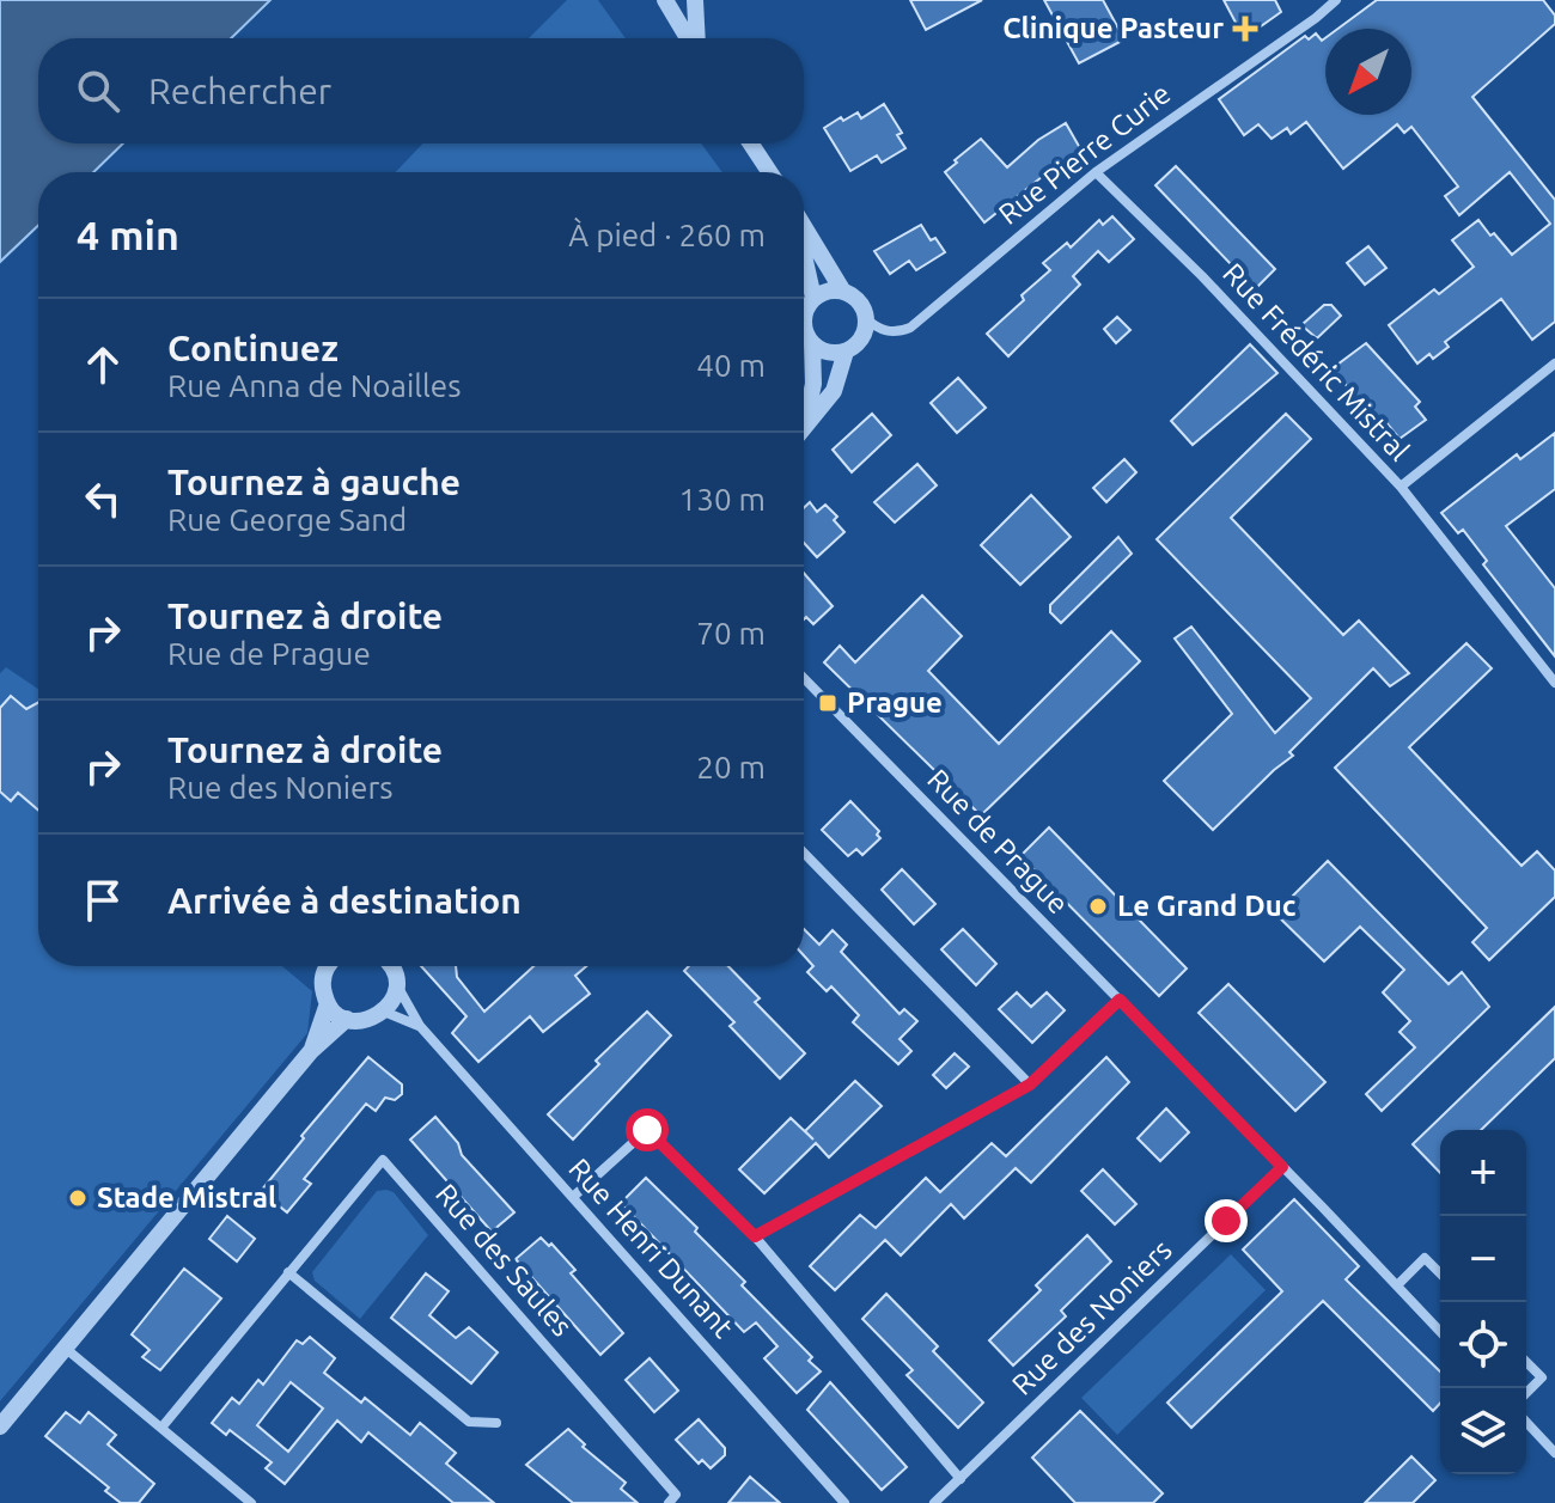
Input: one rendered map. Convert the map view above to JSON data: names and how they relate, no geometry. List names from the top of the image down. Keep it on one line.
{"streets":{"street":["Rue Pierre Curie","Rue Frédéric Mistral","Rue de Prague","Rue Henri Dunant","Rue des Saules","Rue des Noniers"]},"crossings":[["Rue Pierre Curie","Rue Frédéric Mistral"],["Rue de Prague","Rue des Noniers"]],"places":{"health":["Clinique Pasteur"],"transit":["Prague"],"other":["Le Grand Duc","Stade Mistral"]},"north":"bottom left","page":{"search":"Rechercher","heading":["4 min","À pied · 260 m"],"list":[["Continuez","Rue Anna de Noailles","40 m"],["Tournez à gauche","Rue George Sand","130 m"],["Tournez à droite","Rue de Prague","70 m"],["Tournez à droite","Rue des Noniers","20 m"],"Arrivée à destination"],"map_buttons":["+","−"]}}
